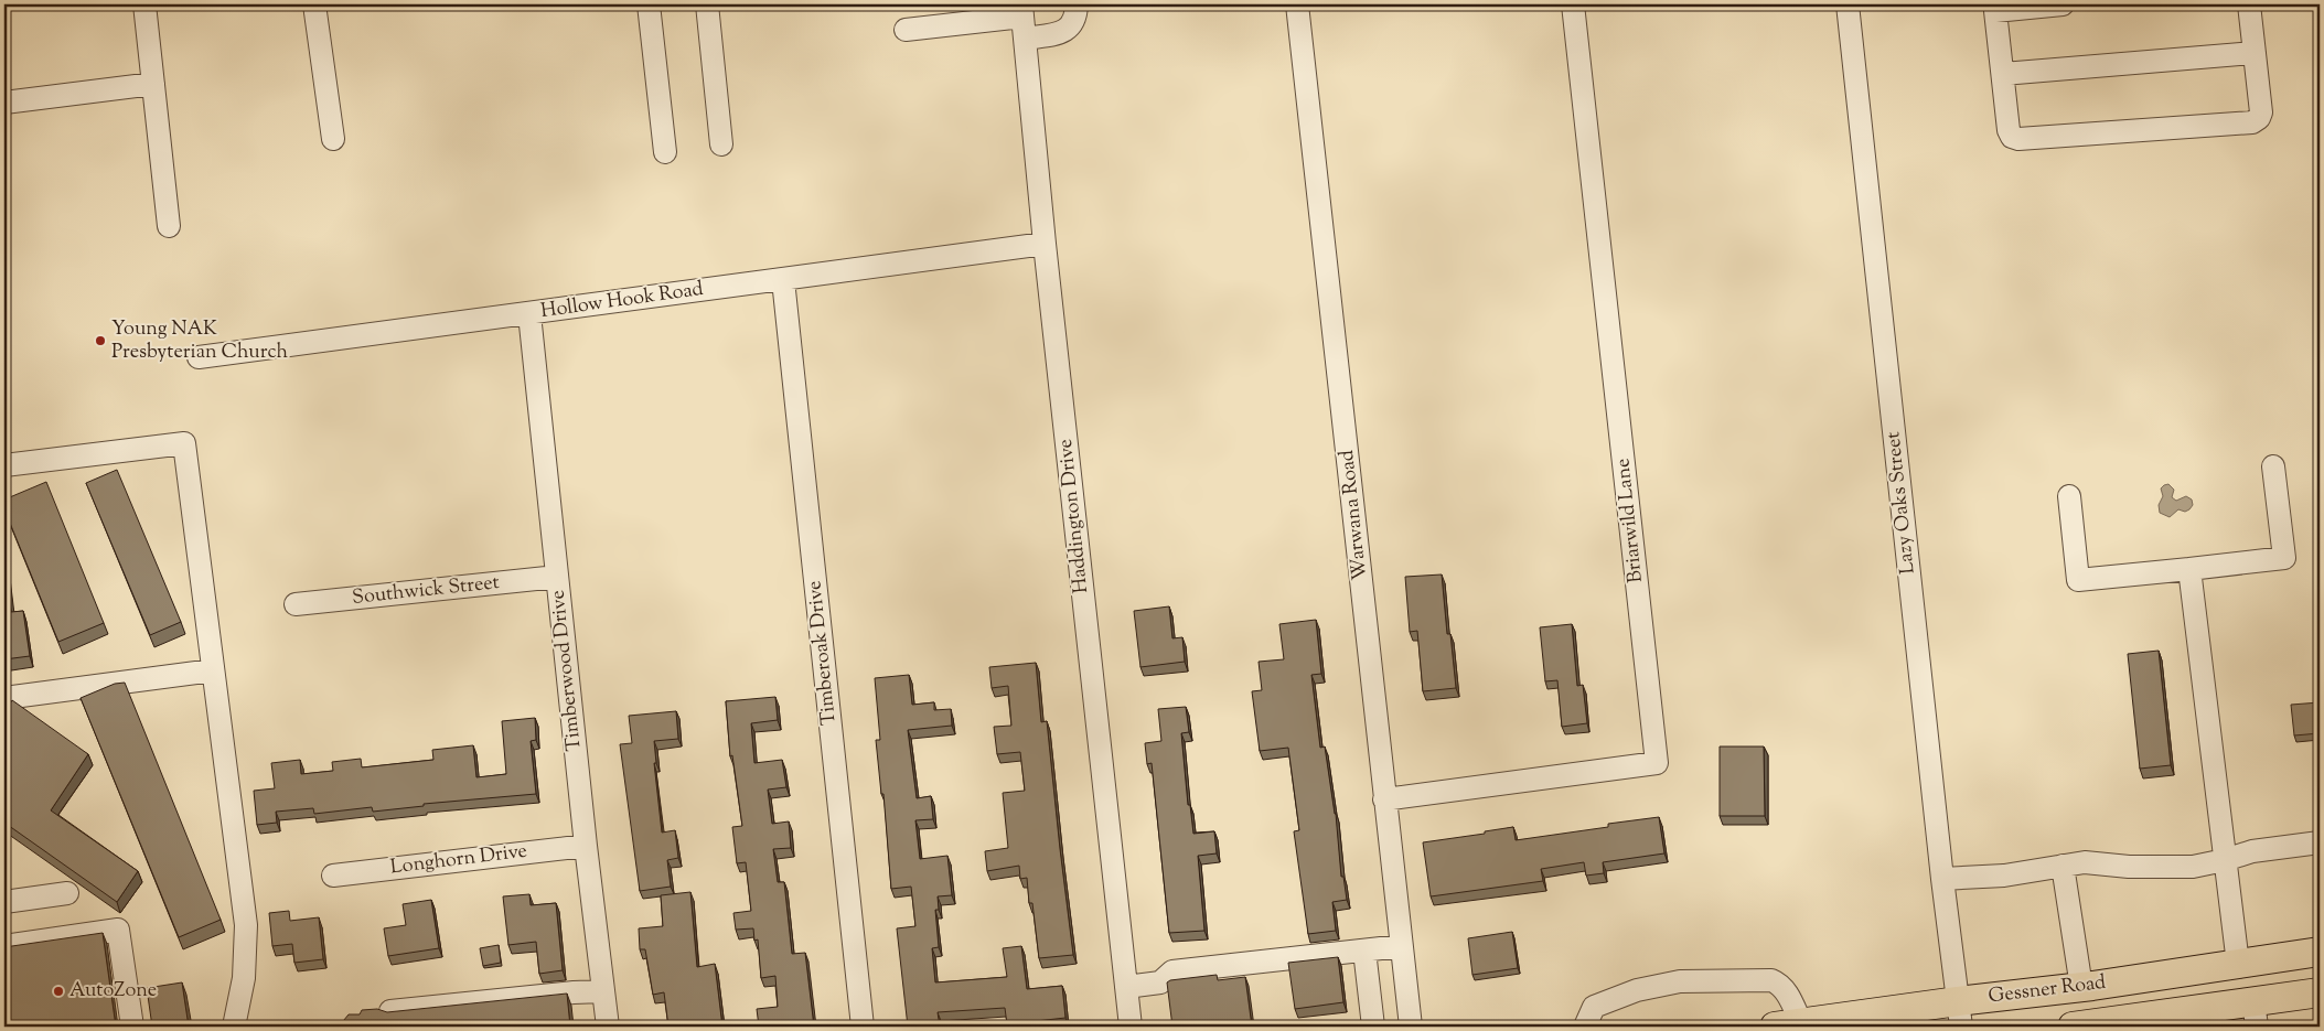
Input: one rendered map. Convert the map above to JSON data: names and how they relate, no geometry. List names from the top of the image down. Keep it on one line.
{"streets":{"main road":["Gessner Road"],"street":["Hollow Hook Road","Lazy Oaks Street","Warwana Road","Haddington Drive","Briarwild Lane","Southwick Street","Timberoak Drive","Timberwood Drive","Longhorn Drive"]},"crossings":[["Hollow Hook Road","Haddington Drive"],["Hollow Hook Road","Timberoak Drive"],["Hollow Hook Road","Timberwood Drive"],["Lazy Oaks Street","Gessner Road"],["Warwana Road","Briarwild Lane"],["Southwick Street","Timberwood Drive"],["Timberwood Drive","Longhorn Drive"]],"places":["Young NAK Presbyterian Church","AutoZone"]}
